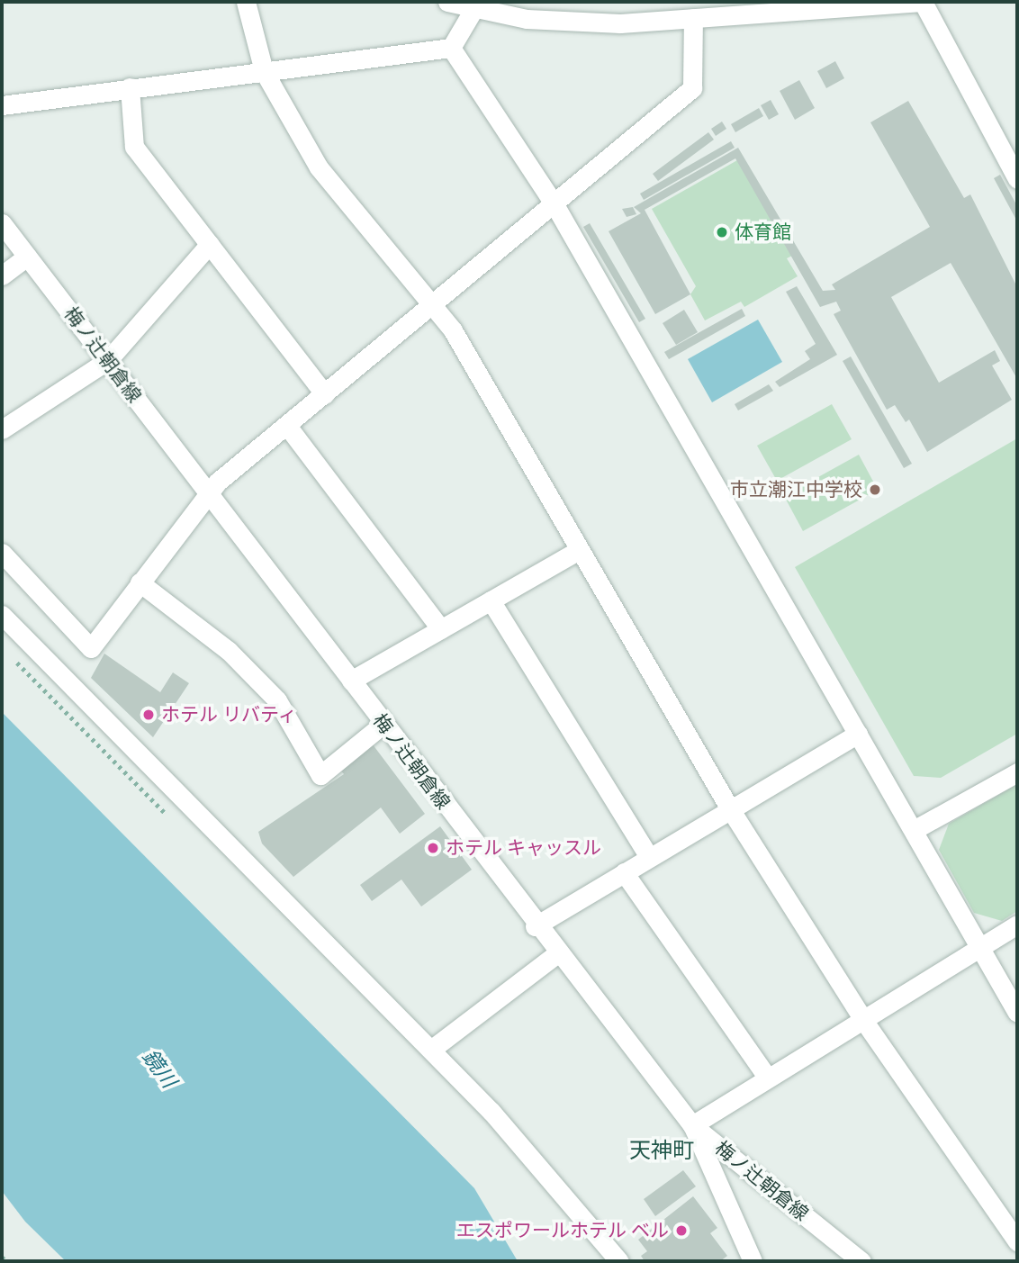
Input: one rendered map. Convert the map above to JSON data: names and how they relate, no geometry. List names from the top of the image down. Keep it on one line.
{"streets":{"street":["梅ノ辻朝倉線"]},"districts":["天神町"],"water":["鏡川"],"places":["体育館","市立潮江中学校","ホテル リバティ","ホテル キャッスル","エスポワールホテル ベル"]}
